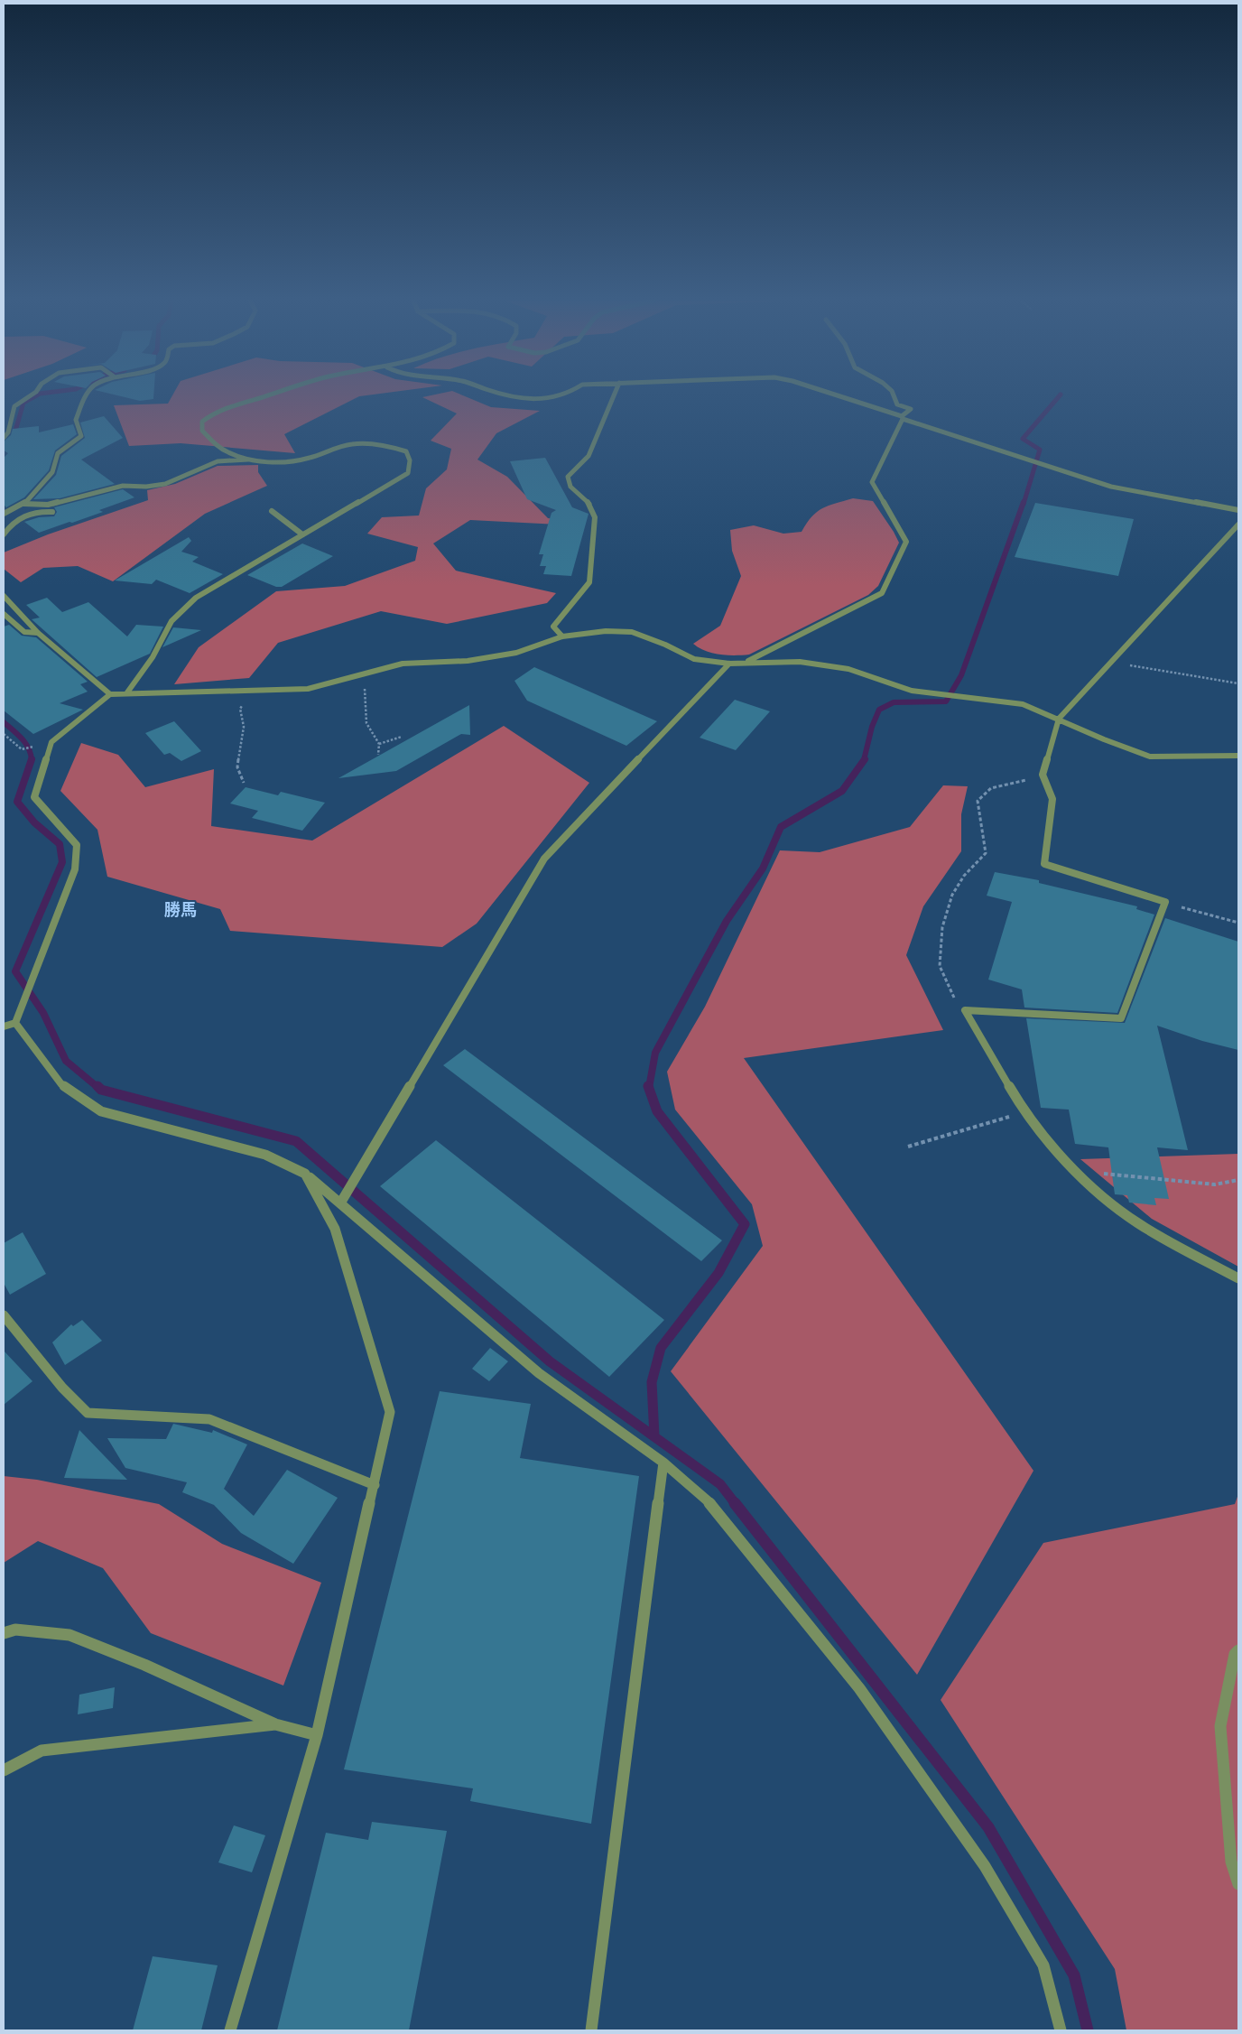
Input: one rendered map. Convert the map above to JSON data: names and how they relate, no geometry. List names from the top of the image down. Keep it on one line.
{"districts":["勝馬"]}
